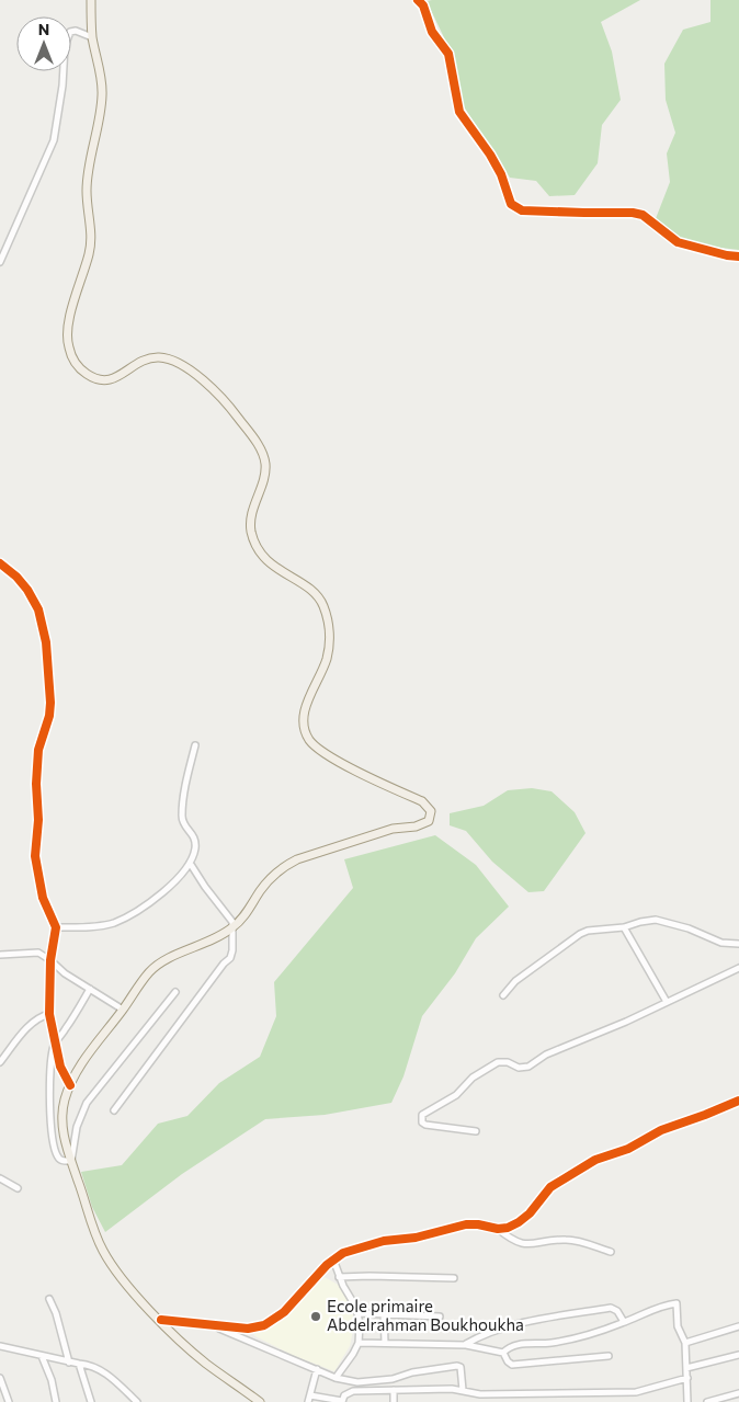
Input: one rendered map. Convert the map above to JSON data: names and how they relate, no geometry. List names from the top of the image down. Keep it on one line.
{"places":["Ecole primaire Abdelrahman Boukhoukha"],"north":"top"}
